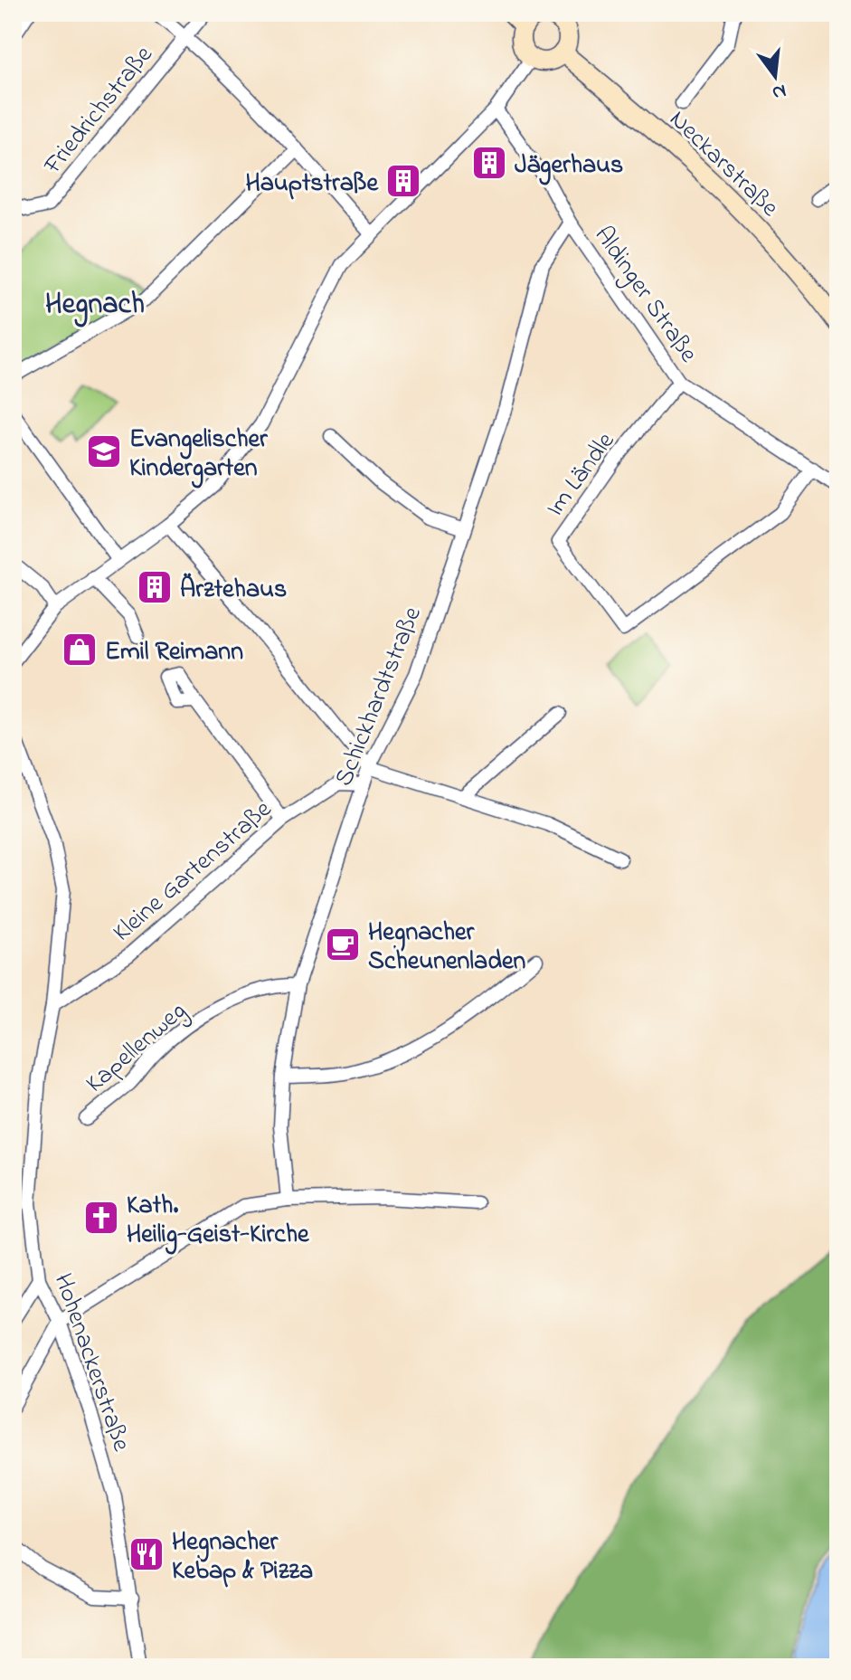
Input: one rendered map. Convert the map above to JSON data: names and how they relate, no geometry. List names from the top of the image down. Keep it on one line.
{"streets":{"main road":["Neckarstraße"],"street":["Friedrichstraße","Aldinger Straße","Im Ländle","Schickhardtstraße","Kleine Gartenstraße","Kapellenweg","Hohenackerstraße"]},"crossings":[["Aldinger Straße","Im Ländle"],["Aldinger Straße","Schickhardtstraße"],["Schickhardtstraße","Kleine Gartenstraße"],["Schickhardtstraße","Kapellenweg"],["Kleine Gartenstraße","Hohenackerstraße"]],"districts":["Hegnach"],"places":{"building":["Jägerhaus","Hauptstraße","Ärztehaus"],"school or university":["Evangelischer Kindergarten"],"shop":["Emil Reimann"],"cafe":["Hegnacher Scheunenladen"],"church":["Kath. Heilig-Geist-Kirche"],"restaurant":["Hegnacher Kebap & Pizza"]},"north":"bottom"}
